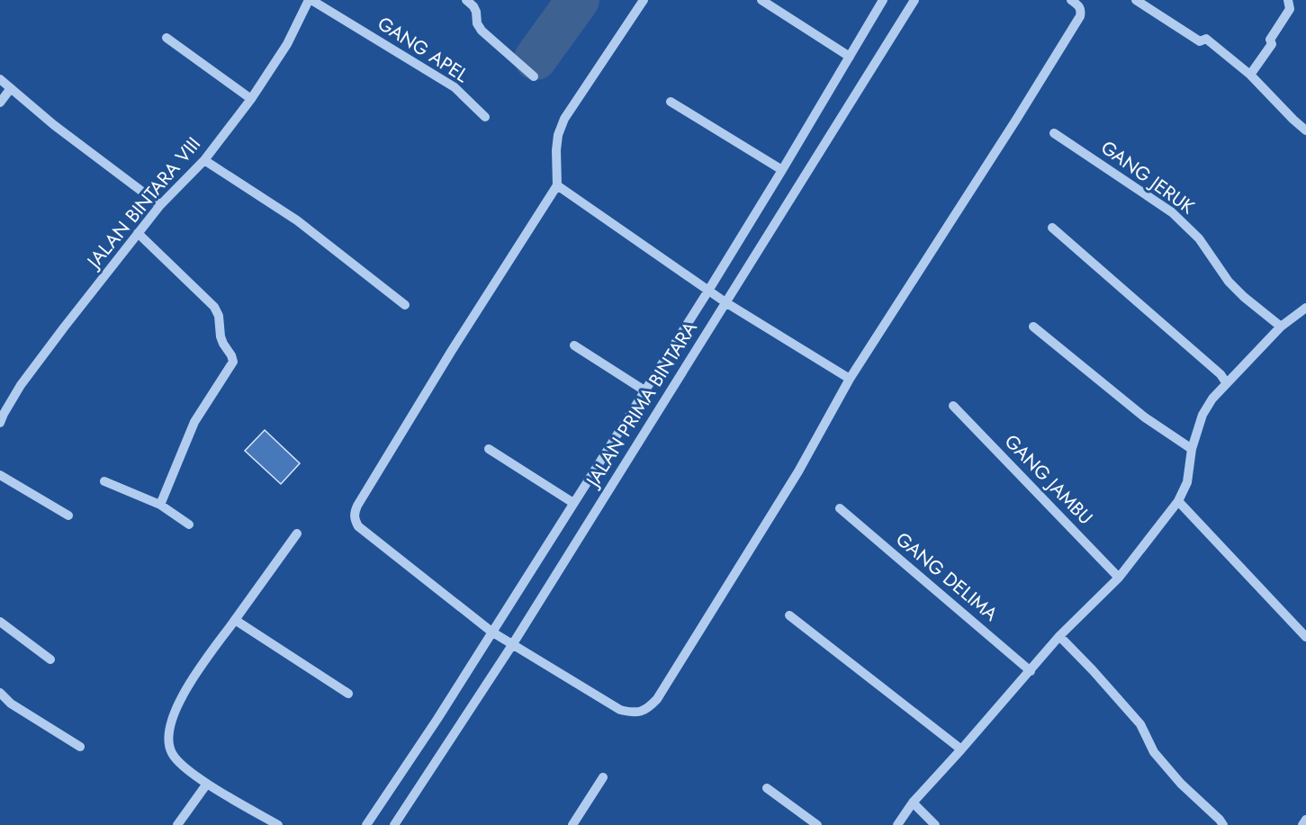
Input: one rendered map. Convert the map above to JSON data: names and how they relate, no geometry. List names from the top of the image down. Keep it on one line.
{"streets":{"street":["GANG APEL","GANG JERUK","JALAN BINTARA VIII","JALAN PRIMA BINTARA","GANG JAMBU","GANG DELIMA"]},"crossings":[["GANG APEL","JALAN BINTARA VIII"]]}
